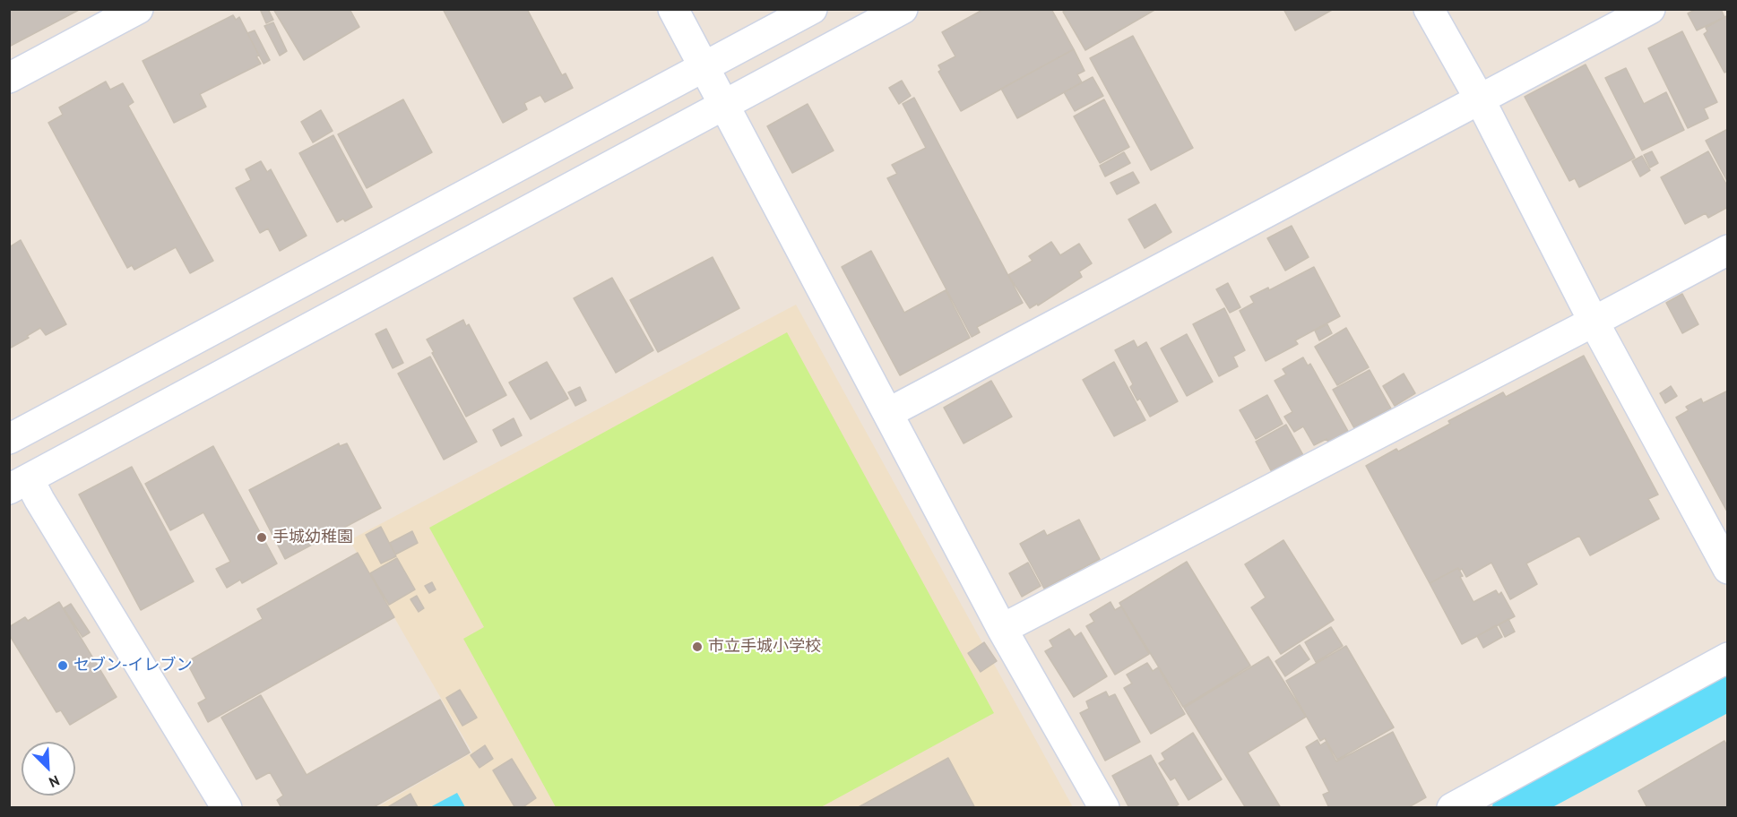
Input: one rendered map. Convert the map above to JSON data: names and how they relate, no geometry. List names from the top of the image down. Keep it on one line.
{"places":["手城幼稚園","市立手城小学校","セブン-イレブン"],"north":"bottom right"}
